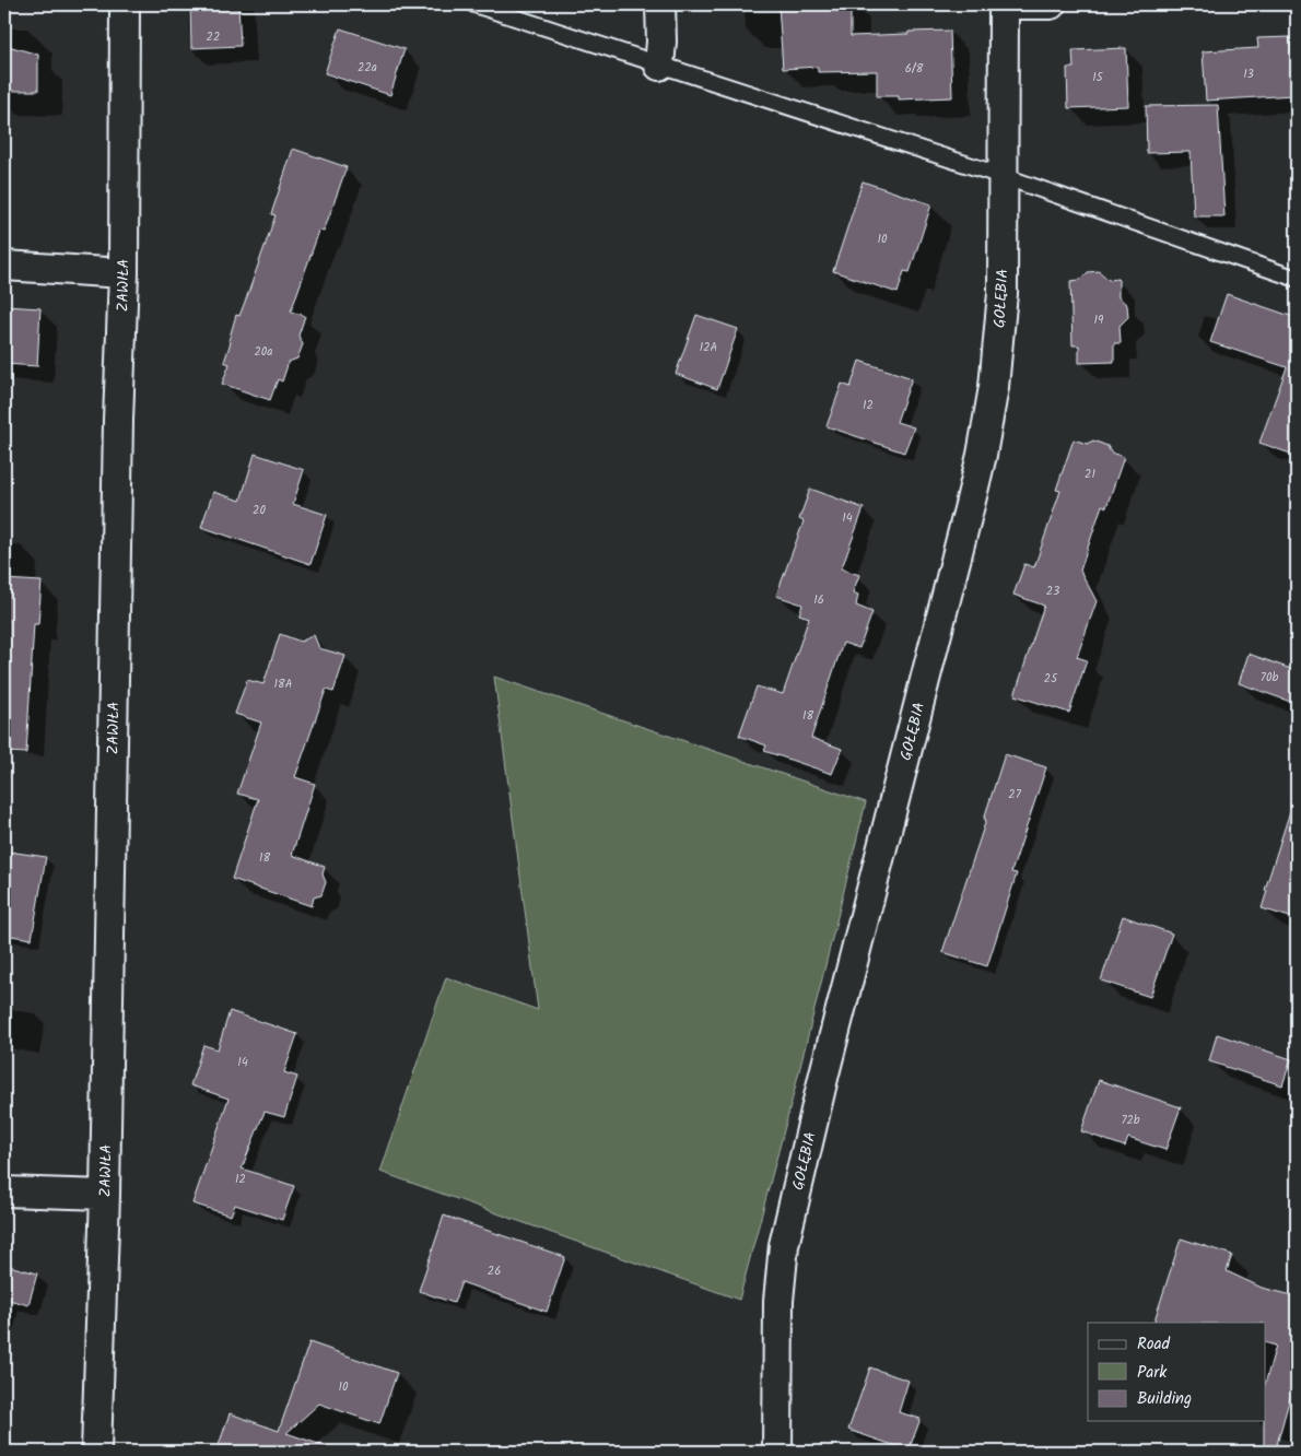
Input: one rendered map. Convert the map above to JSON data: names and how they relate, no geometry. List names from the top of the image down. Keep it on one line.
{"streets":{"street":["ZAWIŁA","GOŁĘBIA"]},"house_numbers":["22","22a","6/8","13","15","10","19","12A","20a","12","21","20","14","23","16","70b","25","18A","18","27","18","14","72b","12","26","10"],"legend":["Road","Park","Building"]}
